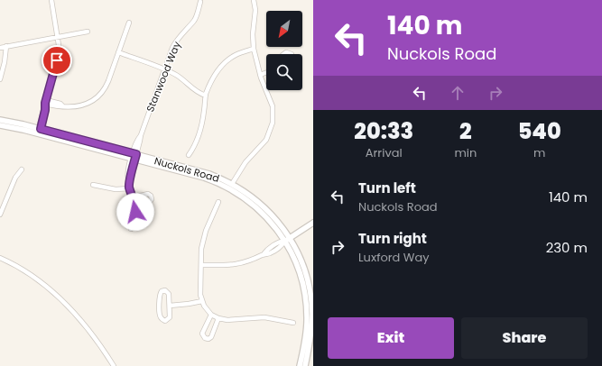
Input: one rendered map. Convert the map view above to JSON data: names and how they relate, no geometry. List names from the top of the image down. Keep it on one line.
{"streets":{"main road":["Nuckols Road"],"street":["Stanwood Way"]},"crossings":[["Stanwood Way","Nuckols Road"]],"north":"bottom left","page":{"turn":["140 m","Nuckols Road"],"eta":["20:33","Arrival","2","min","540","m"],"list":[{"name":"Turn left","note":"Nuckols Road","value":"140 m"},{"name":"Turn right","note":"Luxford Way","value":"230 m"}],"buttons":["Exit","Share"]}}
